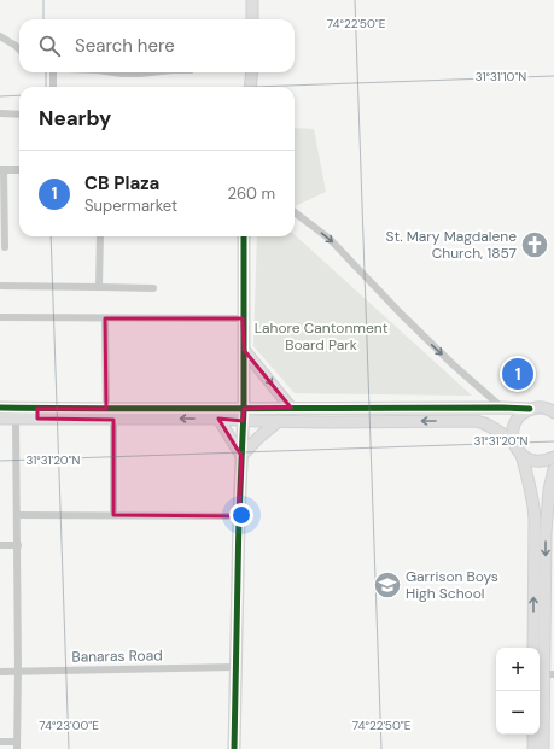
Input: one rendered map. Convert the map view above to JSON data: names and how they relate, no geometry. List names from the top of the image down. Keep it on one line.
{"streets":{"street":["Banaras Road"]},"parks":["Lahore Cantonment Board Park"],"places":{"church":["St. Mary Magdalene Church, 1857"],"school or university":["Garrison Boys High School"]},"page":{"search":"Search here","heading":"Nearby","list":[{"mark":"1","name":"CB Plaza","note":"Supermarket","value":"260 m"}],"pins":"1","map_buttons":["+","−"]},"coordinates":["74°22'50\"E","31°31'10\"N","31°31'20\"N","74°23'00\"E"]}
